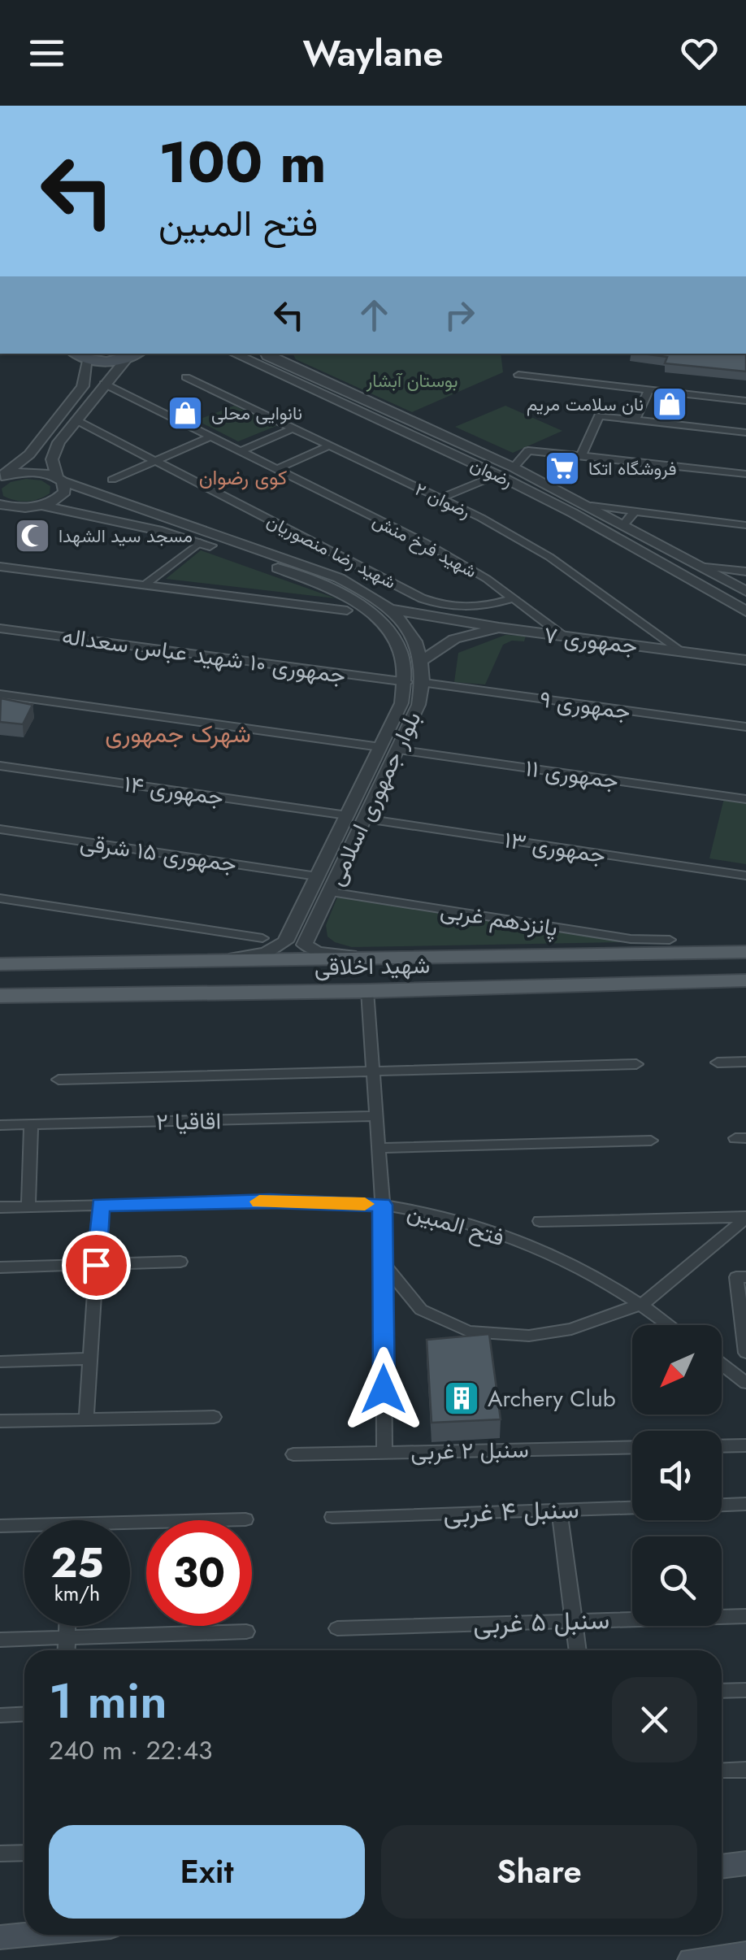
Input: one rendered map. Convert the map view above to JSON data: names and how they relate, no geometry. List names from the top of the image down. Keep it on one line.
{"streets":{"main road":["شهید اخلاقی"],"street":["رضوان","رضوان ۲","شهید فرخ منش","شهید رضا منصوریان","جمهوری ۷","جمهوری ۱۰ شهید عباس سعداله","جمهوری ۹","جمهوری ۱۱","جمهوری ۱۴","بلوار جمهوری اسلامی","جمهوری ۱۳","جمهوری ۱۵ شرقی","پانزدهم غربی","اقاقیا ۲","فتح المبین","سنبل ۲ غربی","سنبل ۴ غربی","سنبل ۵ غربی"]},"crossings":[["رضوان ۲","جمهوری ۷"],["شهید فرخ منش","شهید رضا منصوریان"],["شهید فرخ منش","جمهوری ۷"],["جمهوری ۷","بلوار جمهوری اسلامی"],["جمهوری ۱۰ شهید عباس سعداله","بلوار جمهوری اسلامی"],["جمهوری ۹","بلوار جمهوری اسلامی"],["جمهوری ۱۱","بلوار جمهوری اسلامی"],["جمهوری ۱۴","بلوار جمهوری اسلامی"],["بلوار جمهوری اسلامی","جمهوری ۱۳"],["بلوار جمهوری اسلامی","جمهوری ۱۵ شرقی"],["بلوار جمهوری اسلامی","پانزدهم غربی"],["پانزدهم غربی","شهید اخلاقی"]],"districts":["کوی رضوان","شهرک جمهوری"],"parks":["بوستان آبشار"],"places":{"shop":["نان سلامت مریم","نانوایی محلی"],"supermarket":["فروشگاه اتکا"],"mosque":["مسجد سید الشهدا"],"building":["Archery Club"]},"north":"bottom left","page":{"header":"Waylane","turn":["100 m","فتح المبین"],"speed":"25 km/h","limit":"30","heading":["1 min","240 m · 22:43"],"buttons":["Exit","Share"]}}
